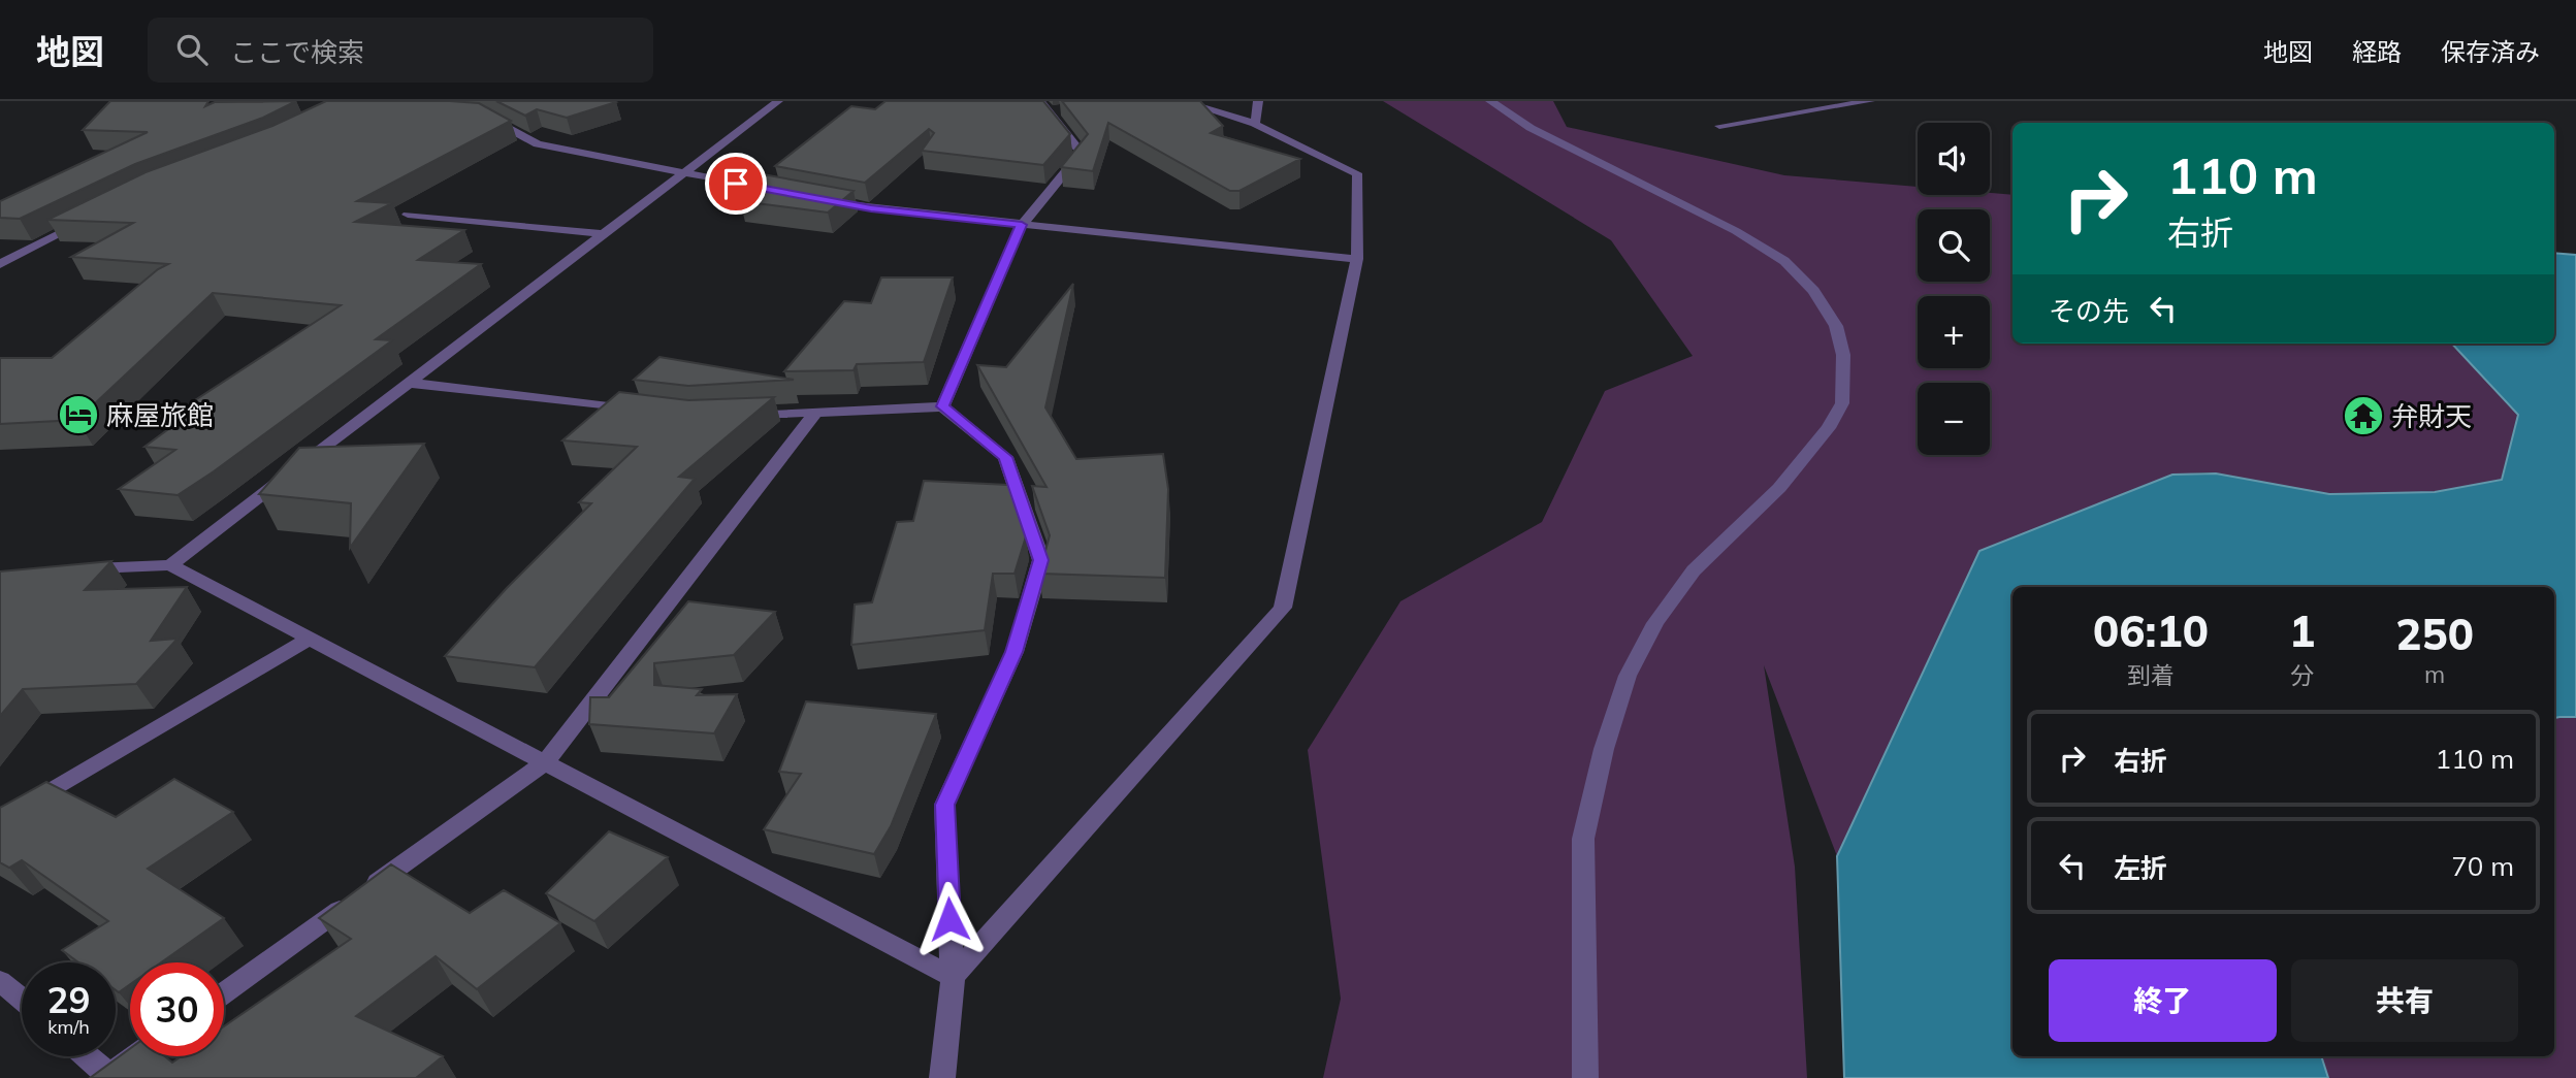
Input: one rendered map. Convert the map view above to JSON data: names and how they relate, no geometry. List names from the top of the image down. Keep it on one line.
{"places":{"hotel":["麻屋旅館"],"temple":["弁財天"]},"page":{"header":"地図","search":"ここで検索","nav":["地図","経路","保存済み"],"map_buttons":["+","−"],"turn":["110 m","右折"],"then":"その先","eta":["06:10","到着","1","分","250","m"],"list":[{"name":"右折","value":"110 m"},{"name":"左折","value":"70 m"}],"buttons":["終了","共有"],"speed":"29 km/h","limit":"30"}}
